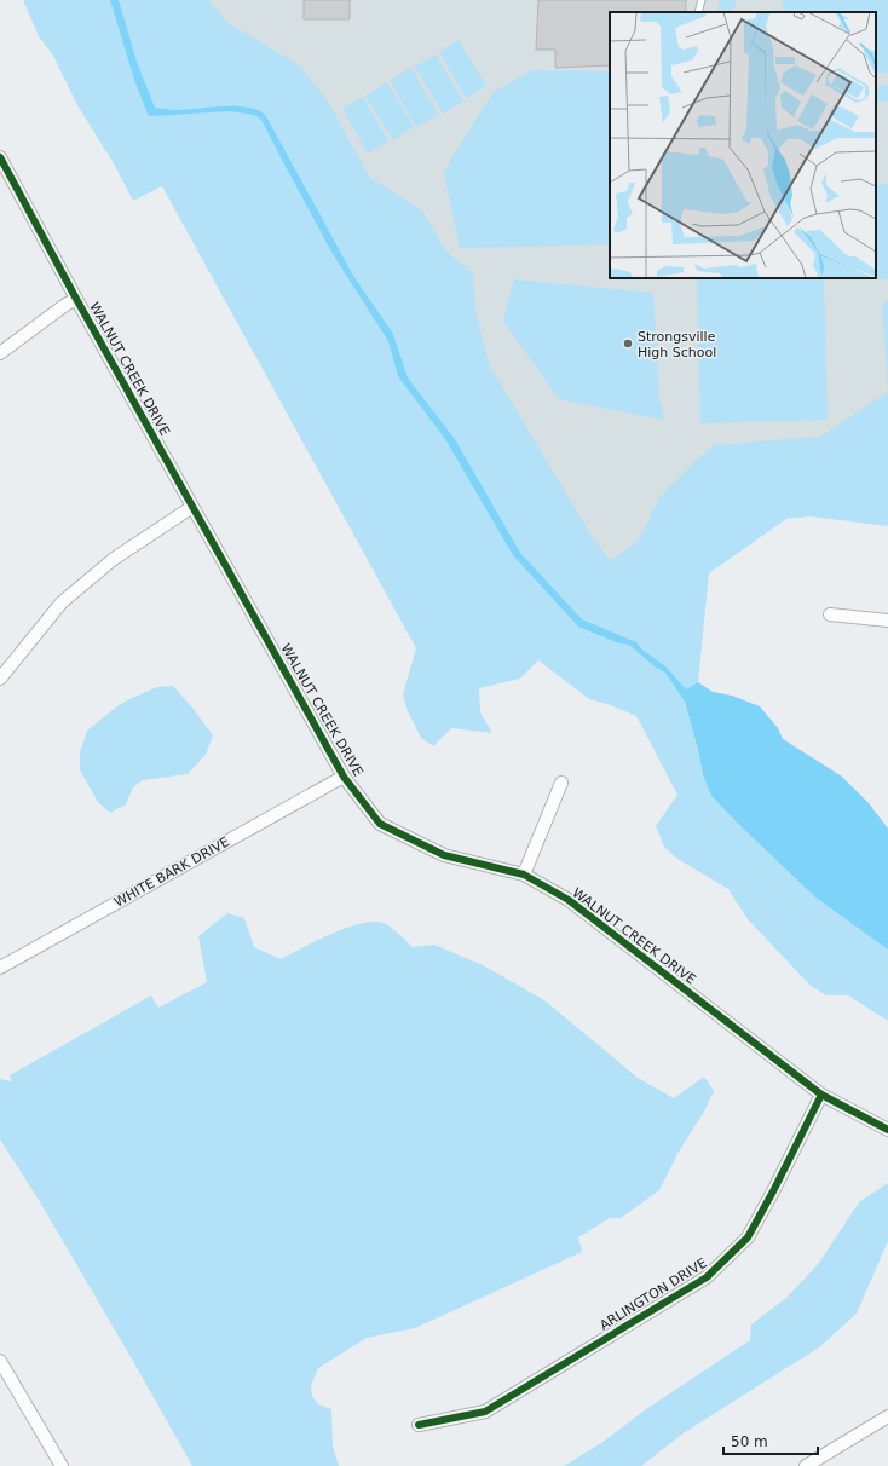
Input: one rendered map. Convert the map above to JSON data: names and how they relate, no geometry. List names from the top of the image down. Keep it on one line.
{"streets":{"street":["WALNUT CREEK DRIVE","WHITE BARK DRIVE","ARLINGTON DRIVE"]},"crossings":[["WALNUT CREEK DRIVE","WHITE BARK DRIVE"],["WALNUT CREEK DRIVE","ARLINGTON DRIVE"]],"places":["Strongsville High School"],"scale_bar":"50 m"}
